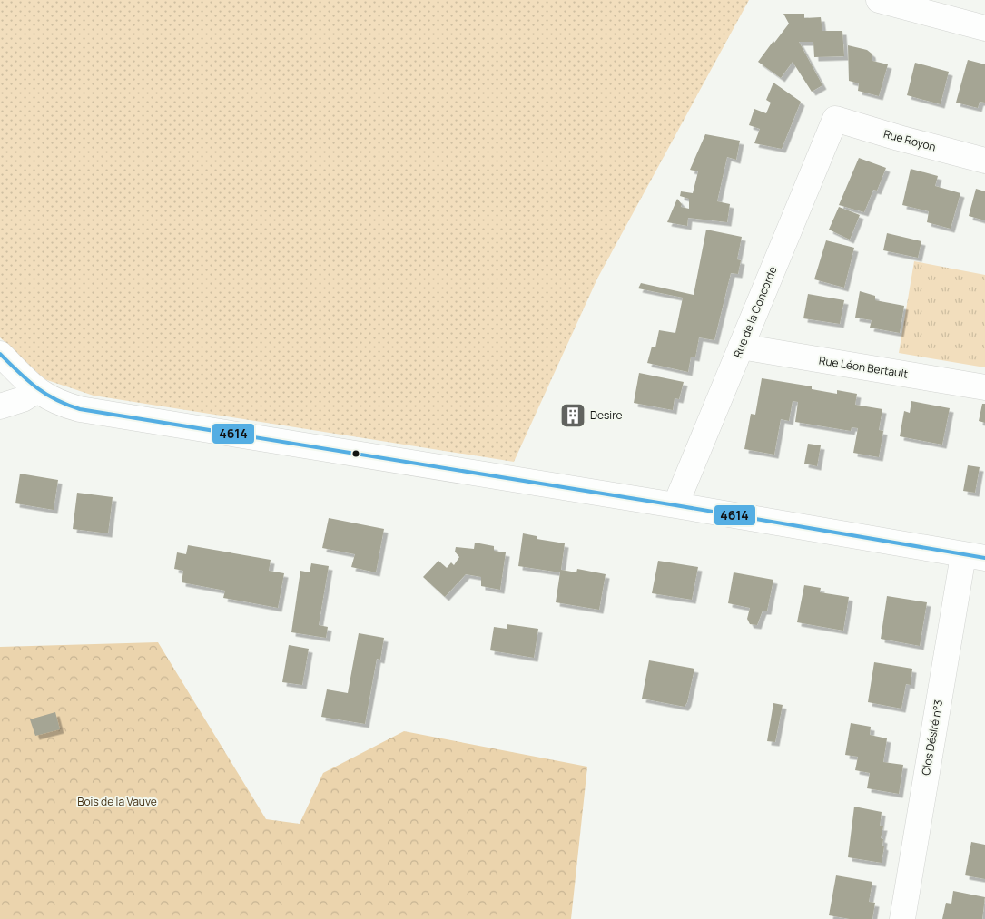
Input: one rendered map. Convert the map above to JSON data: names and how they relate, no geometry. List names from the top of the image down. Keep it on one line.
{"streets":{"street":["Rue Royon","Rue de la Concorde","Rue Léon Bertault","Clos Désiré n°3"]},"crossings":[["Rue Royon","Rue de la Concorde"],["Rue de la Concorde","Rue Léon Bertault"]],"parks":["Bois de la Vauve"],"places":{"building":["Desire"]},"lines":["transit line 4614"]}
